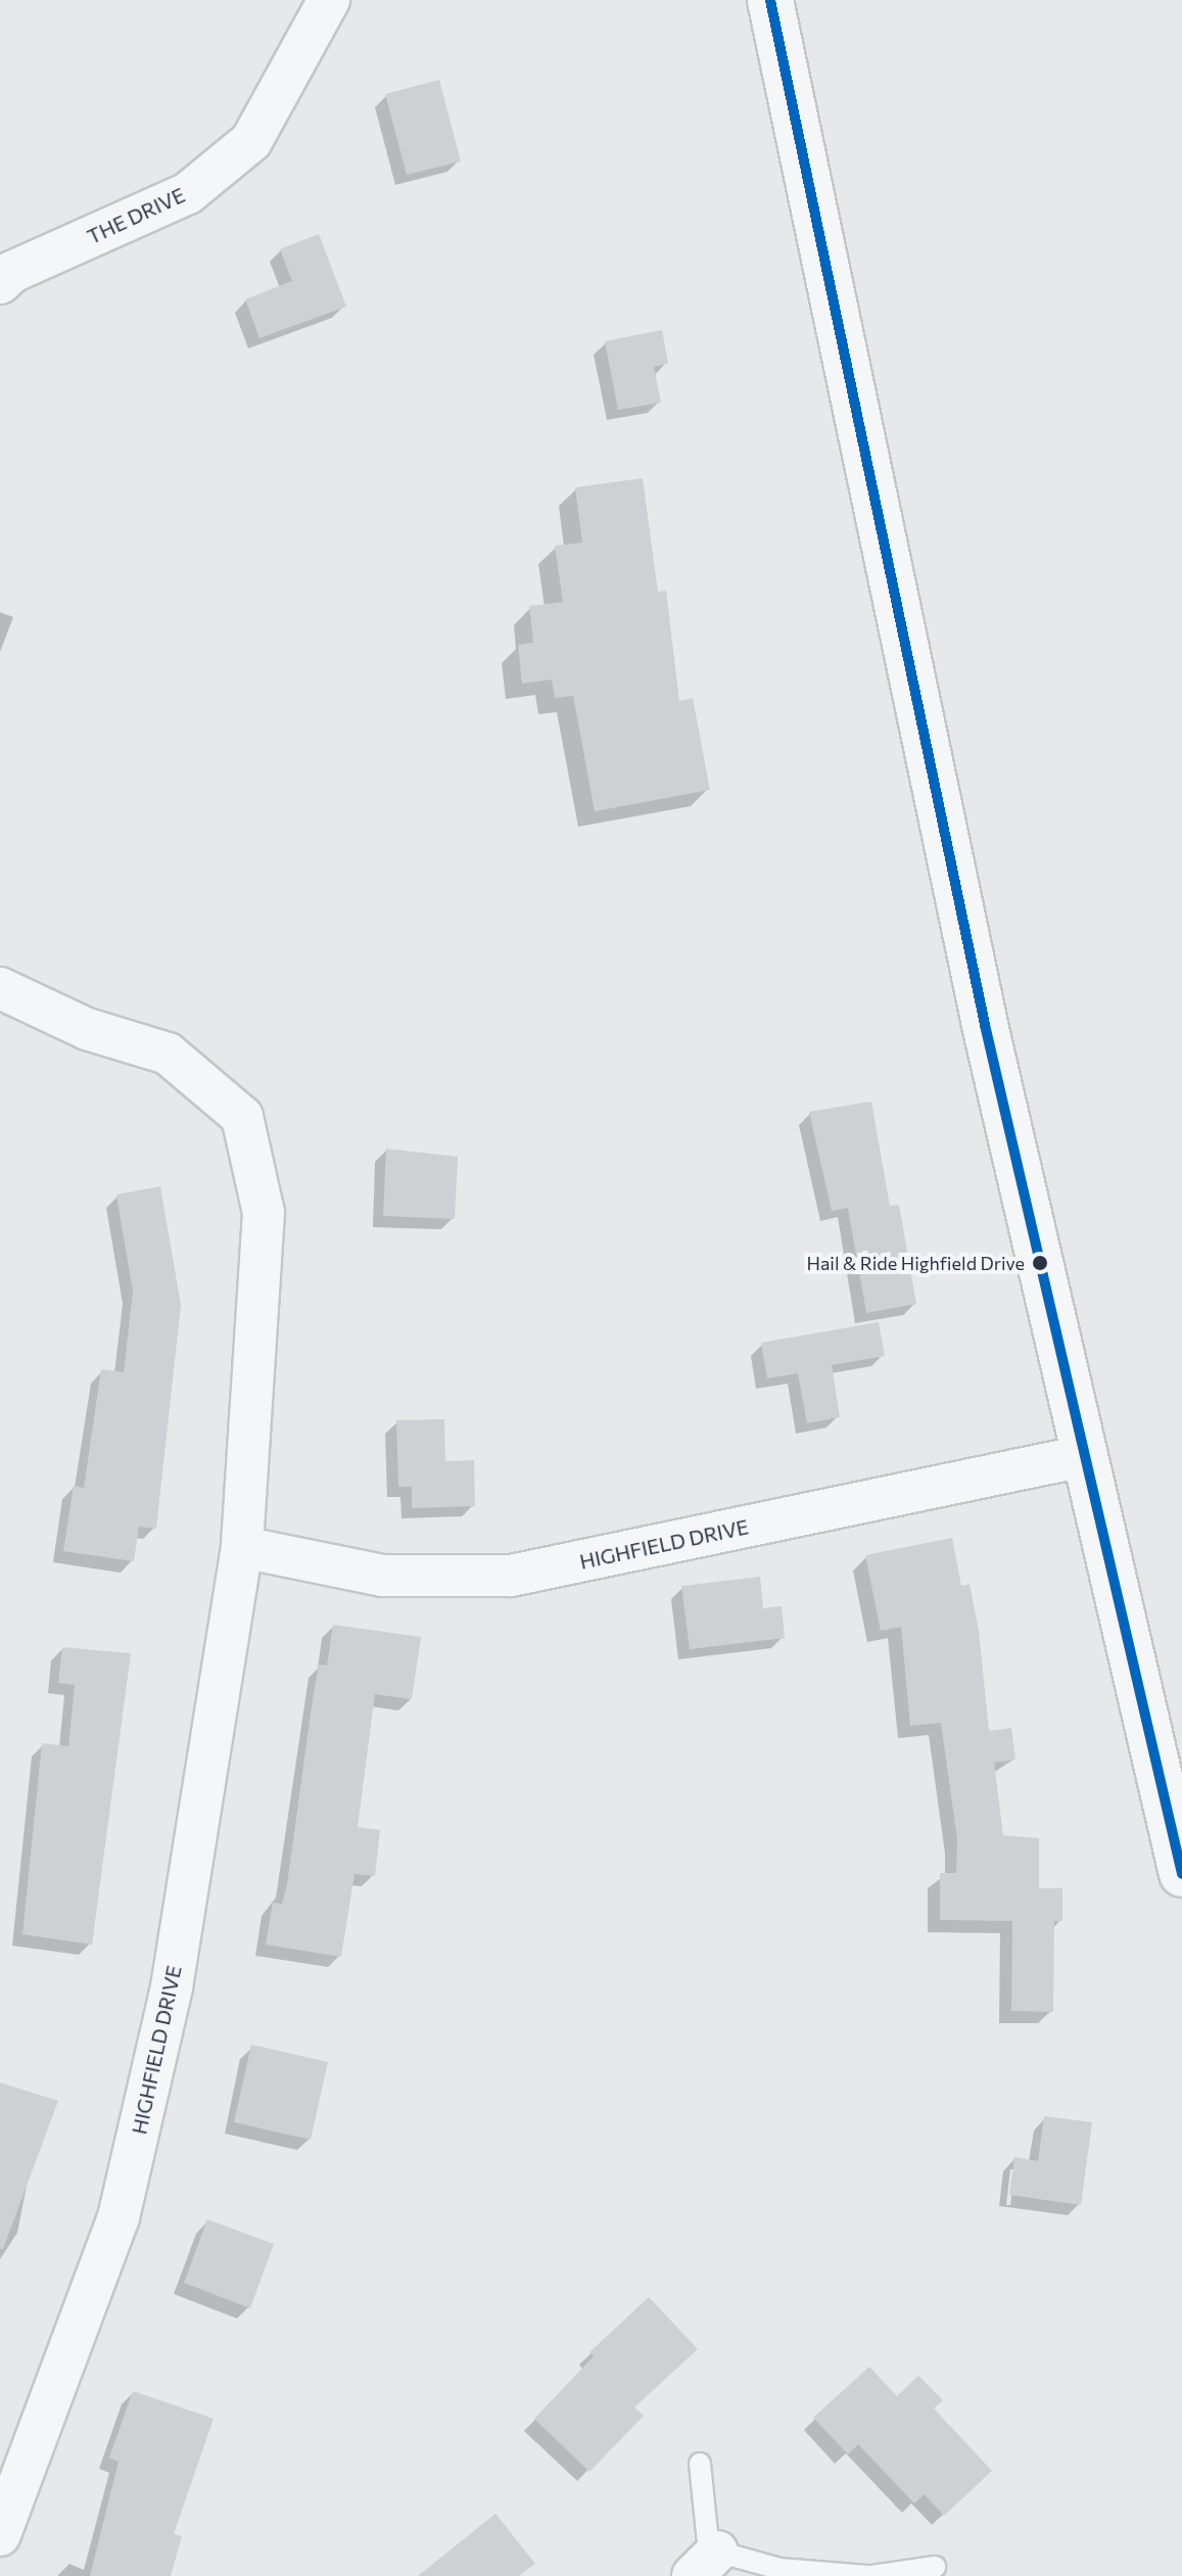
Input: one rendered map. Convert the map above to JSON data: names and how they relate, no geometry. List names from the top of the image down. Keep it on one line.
{"streets":{"street":["THE DRIVE","HIGHFIELD DRIVE"]},"places":["Hail & Ride Highfield Drive"]}
